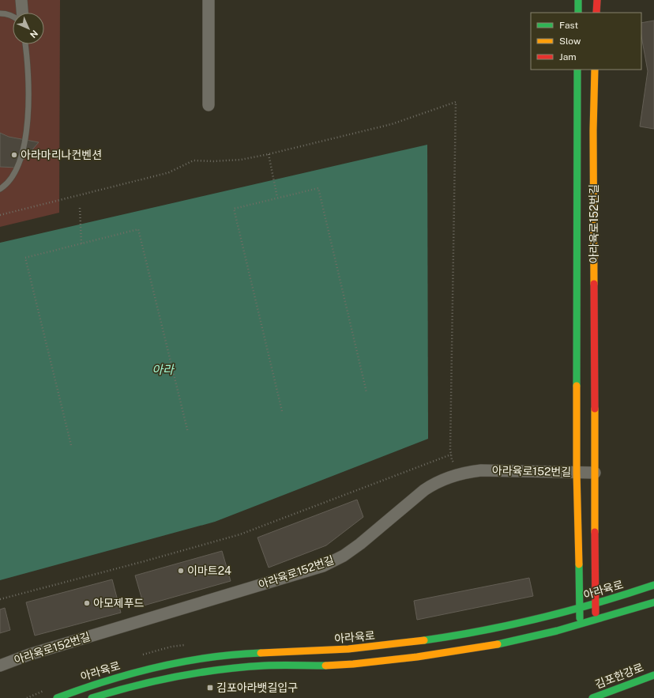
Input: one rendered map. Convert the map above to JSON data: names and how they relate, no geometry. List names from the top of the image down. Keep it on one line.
{"streets":{"main road":["아라육로152번길","아라육로","김포한강로"]},"crossings":[["아라육로152번길","아라육로"]],"water":["아라"],"places":{"other":["아라마리나컨벤션","이마트24","아모제푸드"],"transit":["김포아라뱃길입구"]},"legend":["Fast","Slow","Jam"],"north":"bottom right"}
